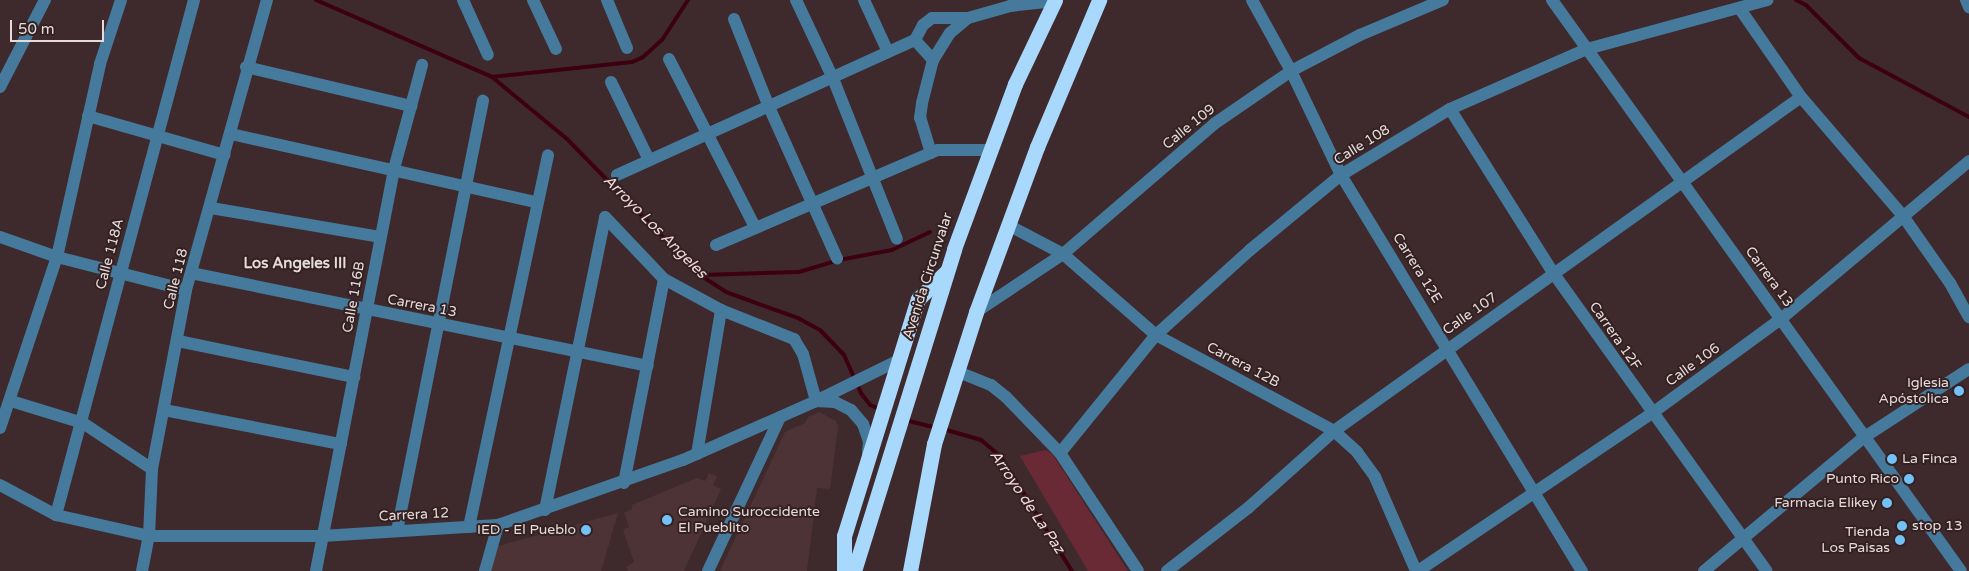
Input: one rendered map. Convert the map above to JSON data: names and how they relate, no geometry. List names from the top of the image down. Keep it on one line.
{"streets":{"highway":["Avenida Circunvalar"],"street":["Calle 109","Calle 108","Calle 118A","Carrera 12E","Carrera 13","Calle 118","Calle 116B","Calle 107","Carrera 12F","Carrera 12B","Calle 106","Carrera 12"]},"crossings":[["Calle 109","Carrera 12E"],["Calle 109","Carrera 12B"],["Calle 108","Carrera 12E"],["Calle 108","Carrera 13"],["Calle 108","Carrera 12F"],["Calle 108","Carrera 12B"],["Calle 118A","Carrera 12"],["Carrera 12E","Calle 107"],["Carrera 12E","Calle 106"],["Carrera 13","Calle 118"],["Carrera 13","Calle 116B"],["Carrera 13","Calle 107"],["Carrera 13","Calle 106"],["Calle 118","Carrera 12"],["Calle 116B","Carrera 12"],["Calle 107","Carrera 12F"],["Calle 107","Carrera 12B"],["Carrera 12F","Calle 106"],["Carrera 12B","Calle 106"]],"districts":["Los Angeles III"],"water":["Arroyo Los Angeles","Arroyo de La Paz"],"places":["Iglesia Apóstolica","La Finca","Punto Rico","Farmacia Elikey","Camino Suroccidente El Pueblito","stop 13","IED - El Pueblo","Tienda Los Paisas"],"scale_bar":"50 m"}
